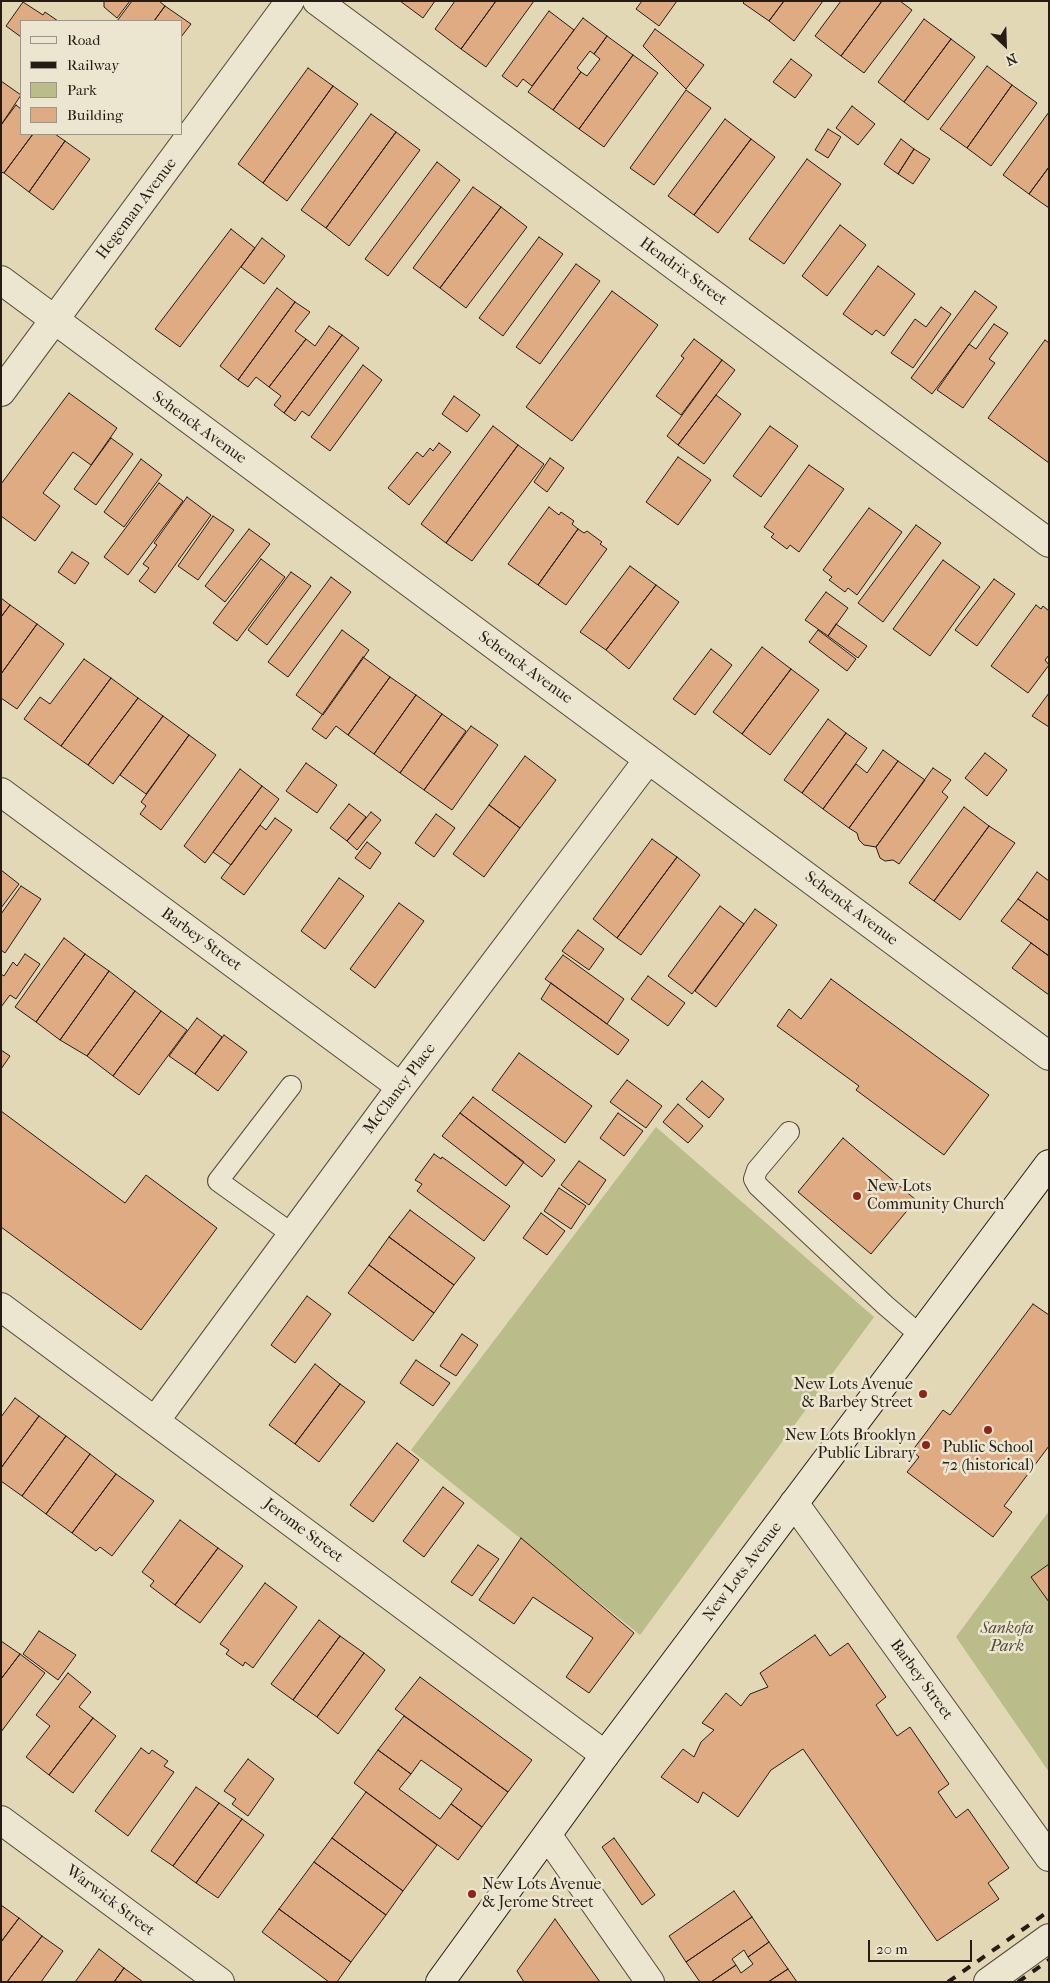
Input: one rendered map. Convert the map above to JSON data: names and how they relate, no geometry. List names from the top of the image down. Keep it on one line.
{"streets":{"street":["Hegeman Avenue","Hendrix Street","Schenck Avenue","Barbey Street","McClancy Place","Jerome Street","New Lots Avenue","Warwick Street"]},"crossings":[["Hegeman Avenue","Schenck Avenue"],["Schenck Avenue","McClancy Place"],["Barbey Street","McClancy Place"],["Barbey Street","New Lots Avenue"],["McClancy Place","Jerome Street"],["Jerome Street","New Lots Avenue"]],"parks":["Sankofa Park"],"places":["New Lots Community Church","New Lots Avenue & Barbey Street","Public School 72 (historical)","New Lots Brooklyn Public Library","New Lots Avenue & Jerome Street"],"legend":["Road","Railway","Park","Building"],"scale_bar":"20 m","north":"bottom right"}
